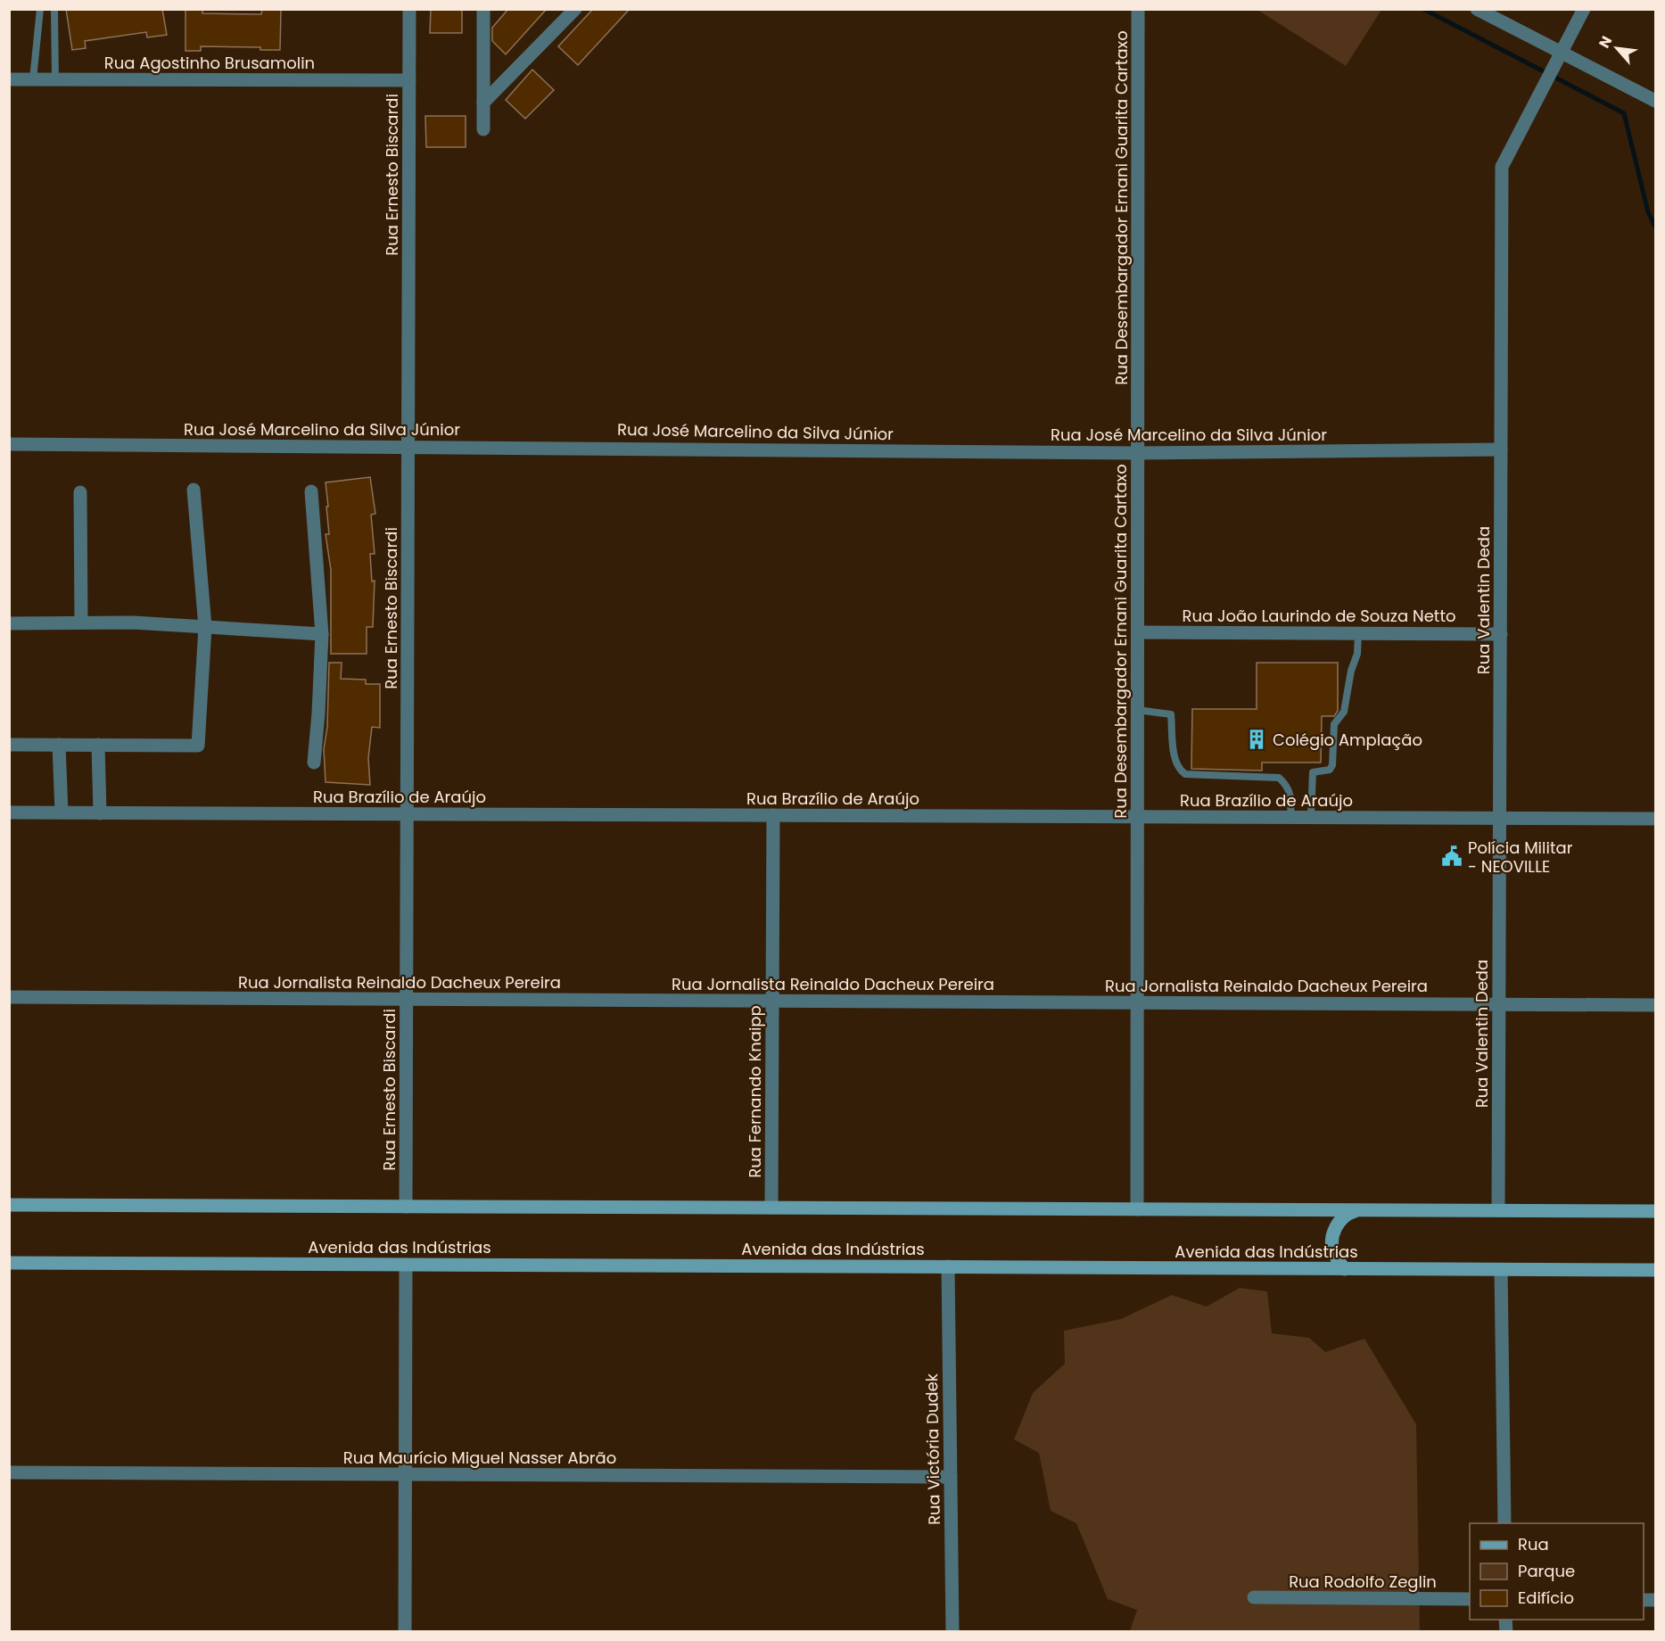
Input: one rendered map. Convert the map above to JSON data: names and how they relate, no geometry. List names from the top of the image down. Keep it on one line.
{"streets":{"main road":["Avenida das Indústrias"],"street":["Rua Agostinho Brusamolin","Rua Ernesto Biscardi","Rua Desembargador Ernani Guarita Cartaxo","Rua José Marcelino da Silva Júnior","Rua Valentin Deda","Rua João Laurindo de Souza Netto","Rua Brazílio de Araújo","Rua Jornalista Reinaldo Dacheux Pereira","Rua Fernando Knaipp","Rua Victória Dudek","Rua Maurício Miguel Nasser Abrão","Rua Rodolfo Zeglin"]},"crossings":[["Rua Agostinho Brusamolin","Rua Ernesto Biscardi"],["Rua Ernesto Biscardi","Rua José Marcelino da Silva Júnior"],["Rua Ernesto Biscardi","Rua Brazílio de Araújo"],["Rua Ernesto Biscardi","Rua Jornalista Reinaldo Dacheux Pereira"],["Rua Desembargador Ernani Guarita Cartaxo","Rua José Marcelino da Silva Júnior"],["Rua Desembargador Ernani Guarita Cartaxo","Rua João Laurindo de Souza Netto"],["Rua Desembargador Ernani Guarita Cartaxo","Rua Brazílio de Araújo"],["Rua Desembargador Ernani Guarita Cartaxo","Rua Jornalista Reinaldo Dacheux Pereira"],["Rua José Marcelino da Silva Júnior","Rua Valentin Deda"],["Rua Valentin Deda","Rua João Laurindo de Souza Netto"],["Rua Valentin Deda","Rua Brazílio de Araújo"],["Rua Valentin Deda","Rua Jornalista Reinaldo Dacheux Pereira"],["Rua Brazílio de Araújo","Rua Fernando Knaipp"],["Rua Jornalista Reinaldo Dacheux Pereira","Rua Fernando Knaipp"],["Avenida das Indústrias","Rua Victória Dudek"],["Rua Victória Dudek","Rua Maurício Miguel Nasser Abrão"]],"places":{"building":["Colégio Amplação"],"public building":["Polícia Militar - NEOVILLE"]},"legend":["Rua","Parque","Edifício"],"north":"top left"}
